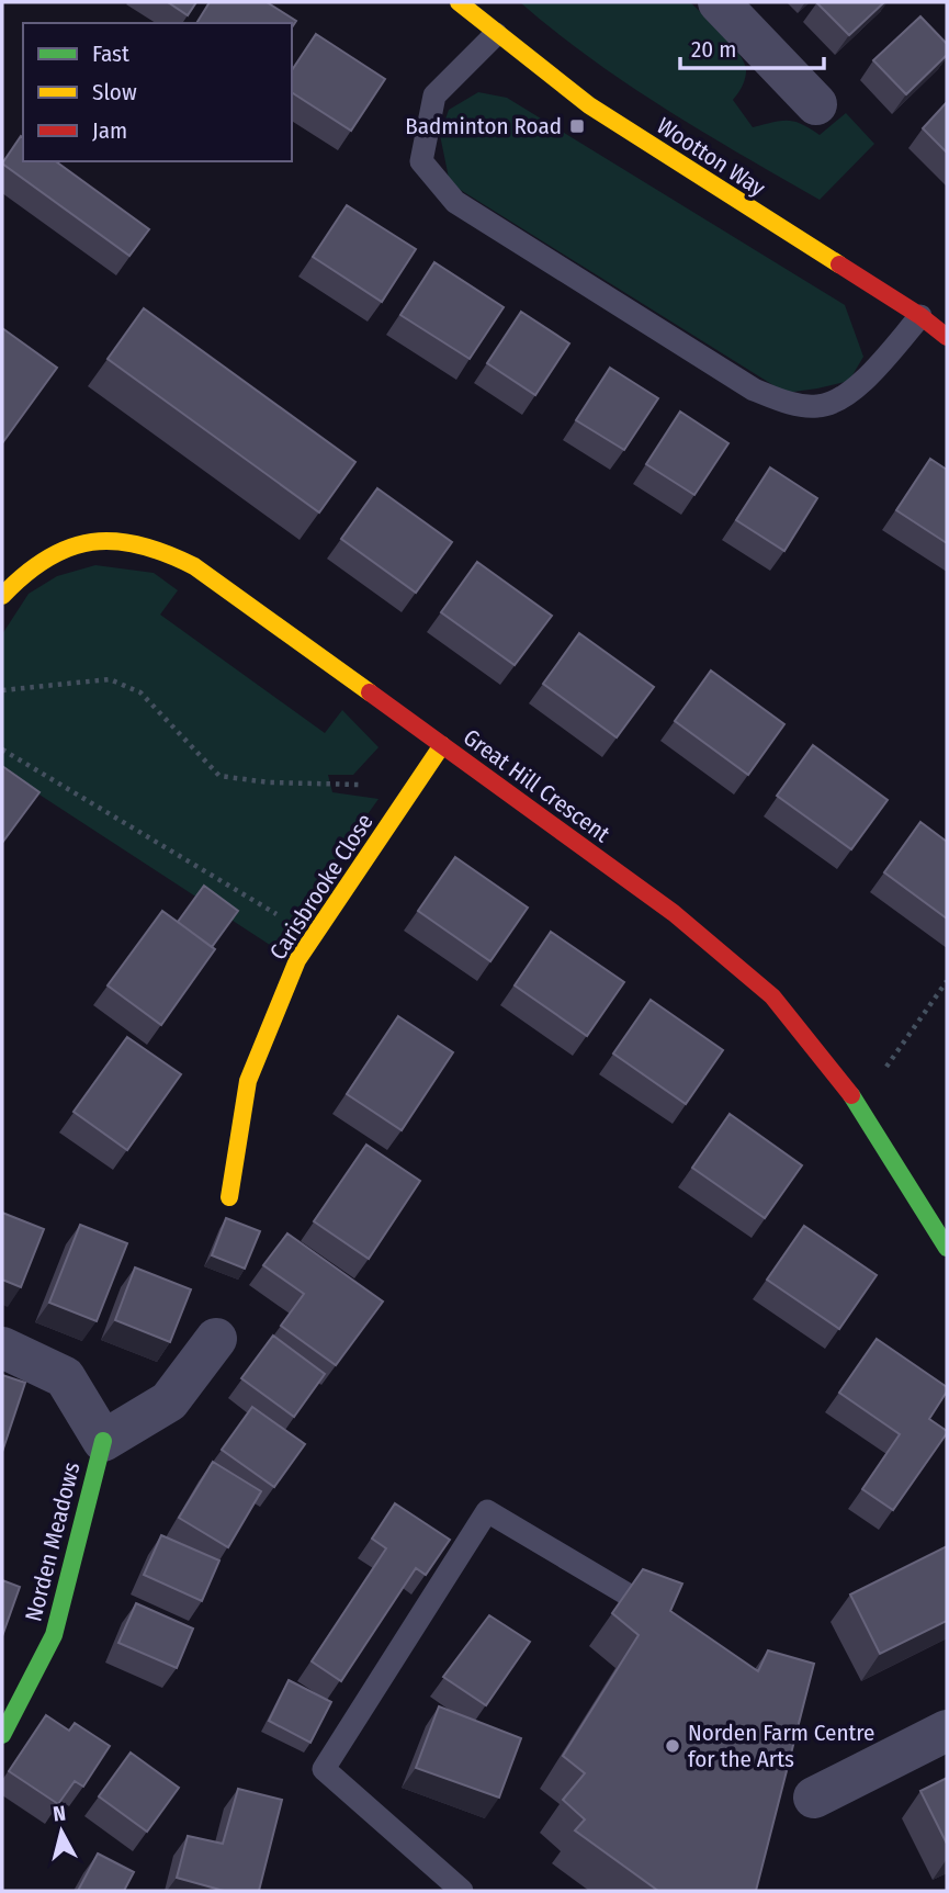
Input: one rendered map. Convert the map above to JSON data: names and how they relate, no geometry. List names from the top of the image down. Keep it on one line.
{"streets":{"street":["Wootton Way","Great Hill Crescent","Carisbrooke Close","Norden Meadows"]},"crossings":[["Great Hill Crescent","Carisbrooke Close"]],"places":{"transit":["Badminton Road"],"other":["Norden Farm Centre for the Arts"]},"legend":["Fast","Slow","Jam"],"scale_bar":"20 m","north":"top"}
